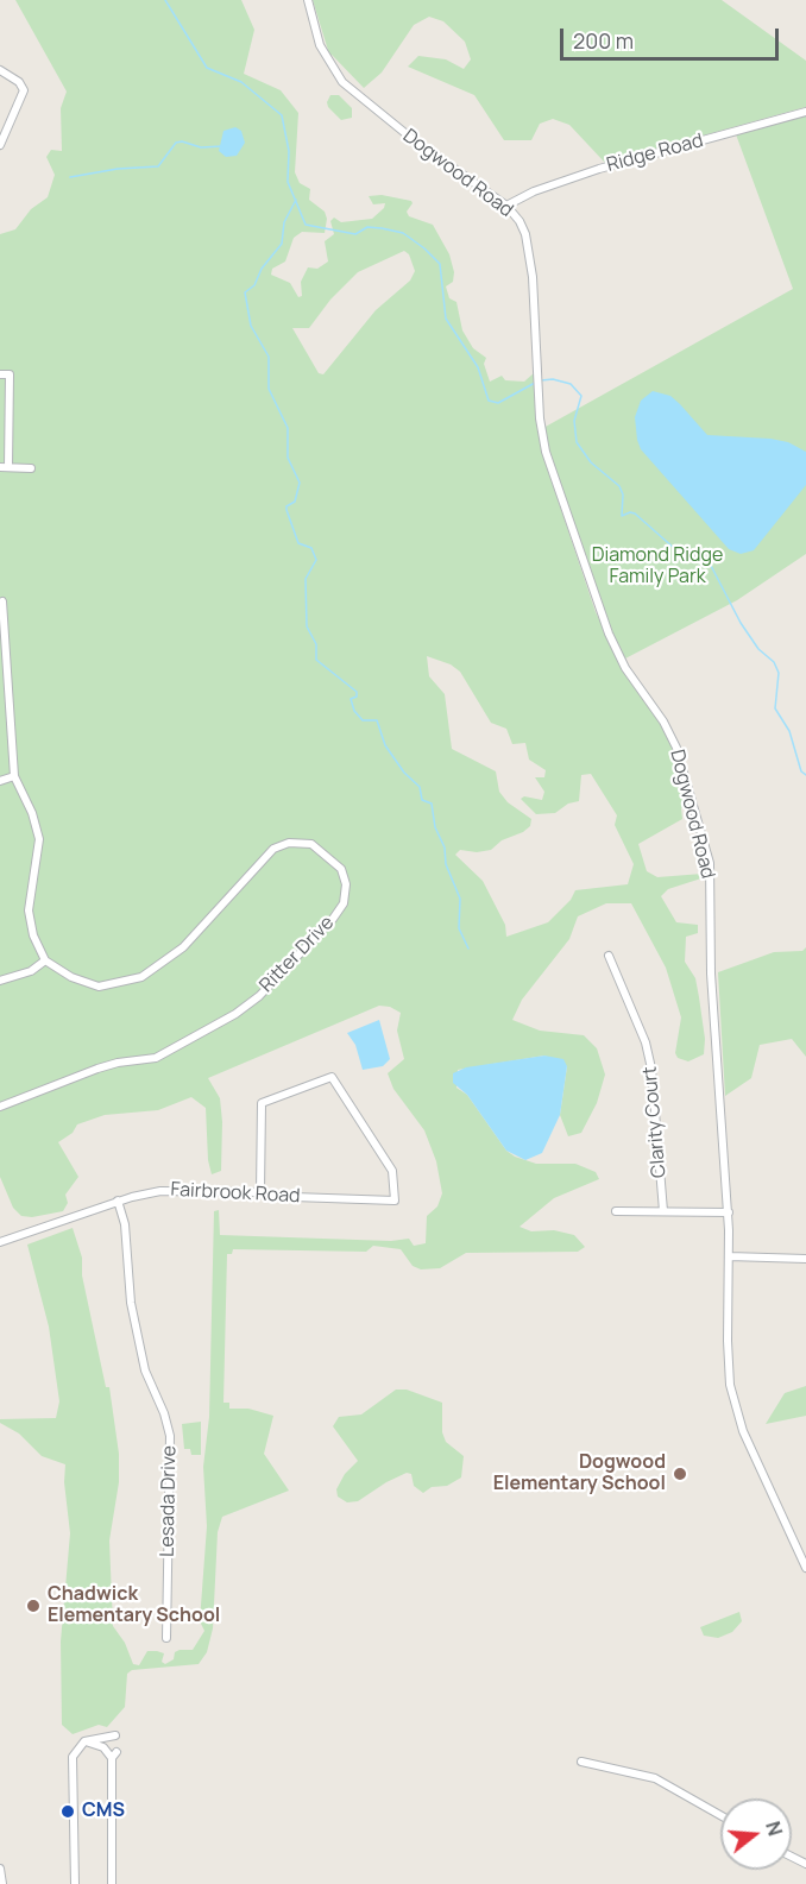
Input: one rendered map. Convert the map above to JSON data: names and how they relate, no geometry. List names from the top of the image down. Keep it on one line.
{"streets":{"street":["Ridge Road","Dogwood Road","Ritter Drive","Clarity Court","Fairbrook Road","Lesada Drive"]},"crossings":[["Ridge Road","Dogwood Road"],["Fairbrook Road","Lesada Drive"]],"parks":["Diamond Ridge Family Park"],"places":["Dogwood Elementary School","Chadwick Elementary School","CMS"],"scale_bar":"200 m","north":"right"}
